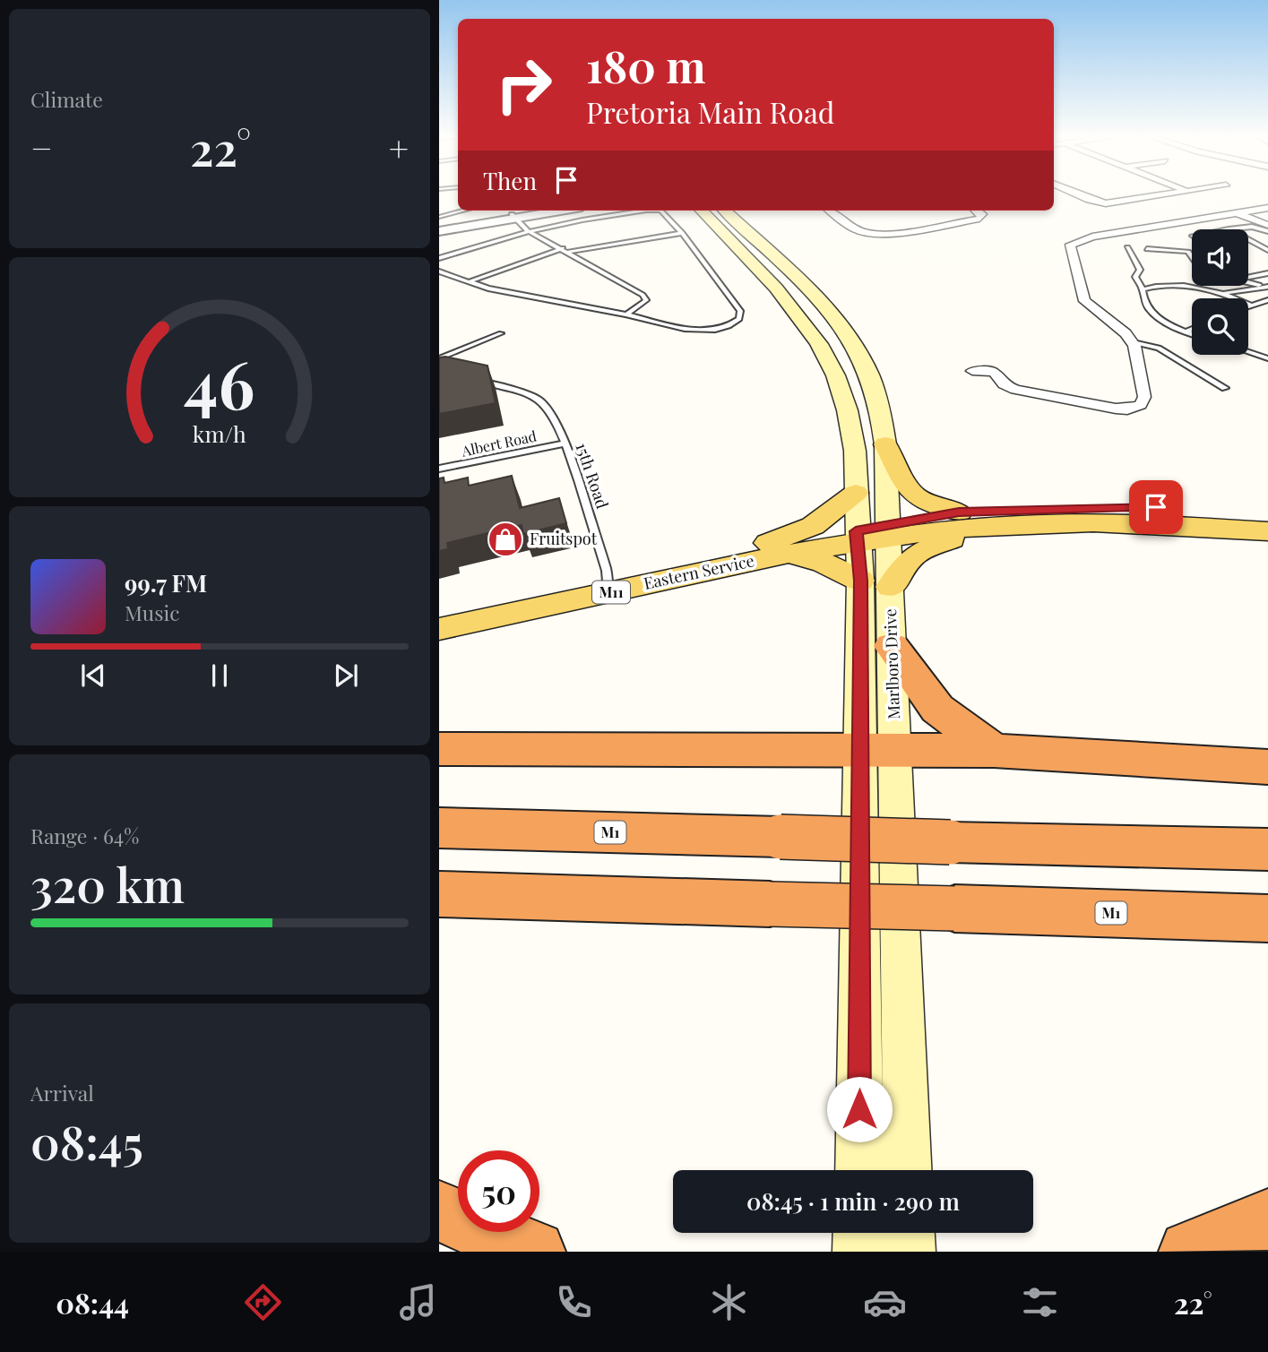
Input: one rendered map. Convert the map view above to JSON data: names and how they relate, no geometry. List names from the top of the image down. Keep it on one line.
{"streets":{"highway":["M1"],"main road":["Eastern Service","M11","Marlboro Drive"],"lane":["Albert Road","15th Road"]},"crossings":[["Albert Road","15th Road"],["15th Road","Eastern Service"],["Eastern Service","M11"],["Eastern Service","Marlboro Drive"],["M11","Marlboro Drive"]],"places":{"shop":["Fruitspot"]},"page":{"tile":["Climate",["Range · 64%","320 km"],["Arrival","08:45"]],"turn":["180 m","Pretoria Main Road"],"heat":["−","22°","+"],"then":"Then","song":["99.7 FM","Music"],"limit":"50","trip":"08:45 · 1 min · 290 m","tabs":["08:44","22°"],"gauge":["46","km/h"]}}
